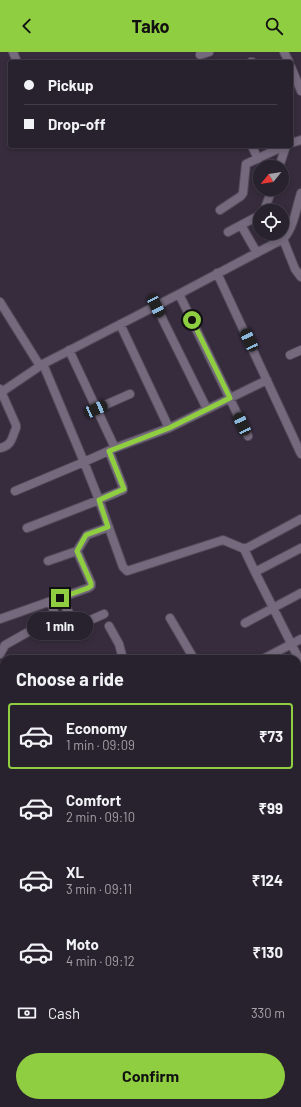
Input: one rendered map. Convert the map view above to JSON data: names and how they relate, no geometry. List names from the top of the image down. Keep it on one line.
{"north":"bottom left","page":{"header":"Tako","banner":["Pickup","Drop-off"],"bubble":"1 min","heading":"Choose a ride","list":[{"name":"Economy","note":"1 min · 09:09","value":"₹73"},{"name":"Comfort","note":"2 min · 09:10","value":"₹99"},{"name":"XL","note":"3 min · 09:11","value":"₹124"},{"name":"Moto","note":"4 min · 09:12","value":"₹130"}],"pay":["Cash","330 m"],"buttons":"Confirm"}}
